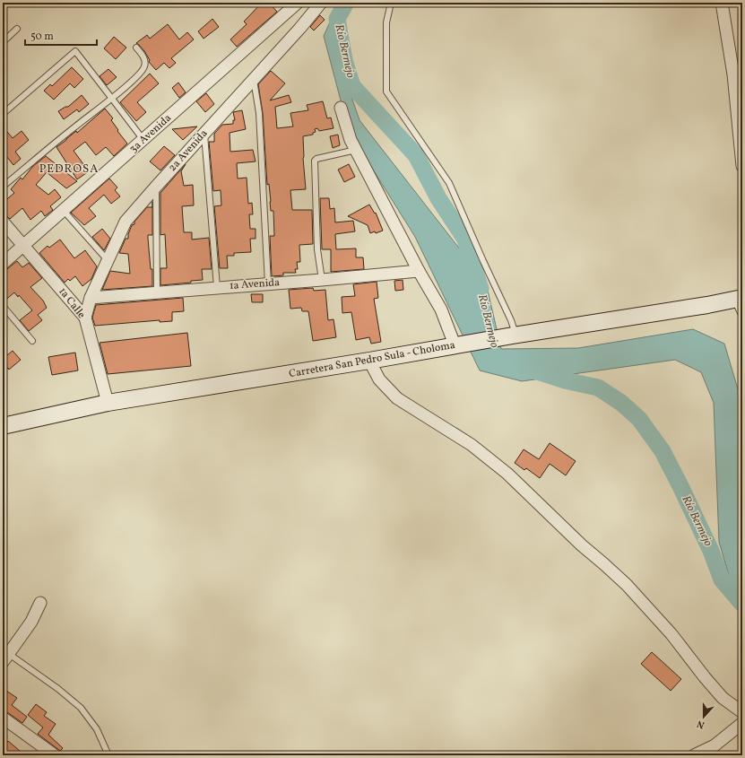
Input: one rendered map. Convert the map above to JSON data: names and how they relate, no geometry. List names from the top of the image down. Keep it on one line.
{"streets":{"main road":["Carretera San Pedro Sula - Choloma"],"street":["3a Avenida","2a Avenida","1a Avenida","1a Calle"]},"crossings":[["3a Avenida","1a Calle"],["2a Avenida","1a Avenida"],["2a Avenida","1a Calle"],["1a Calle","Carretera San Pedro Sula - Choloma"]],"districts":["PEDROSA"],"water":["Río Bermejo"],"scale_bar":"50 m","north":"bottom"}
